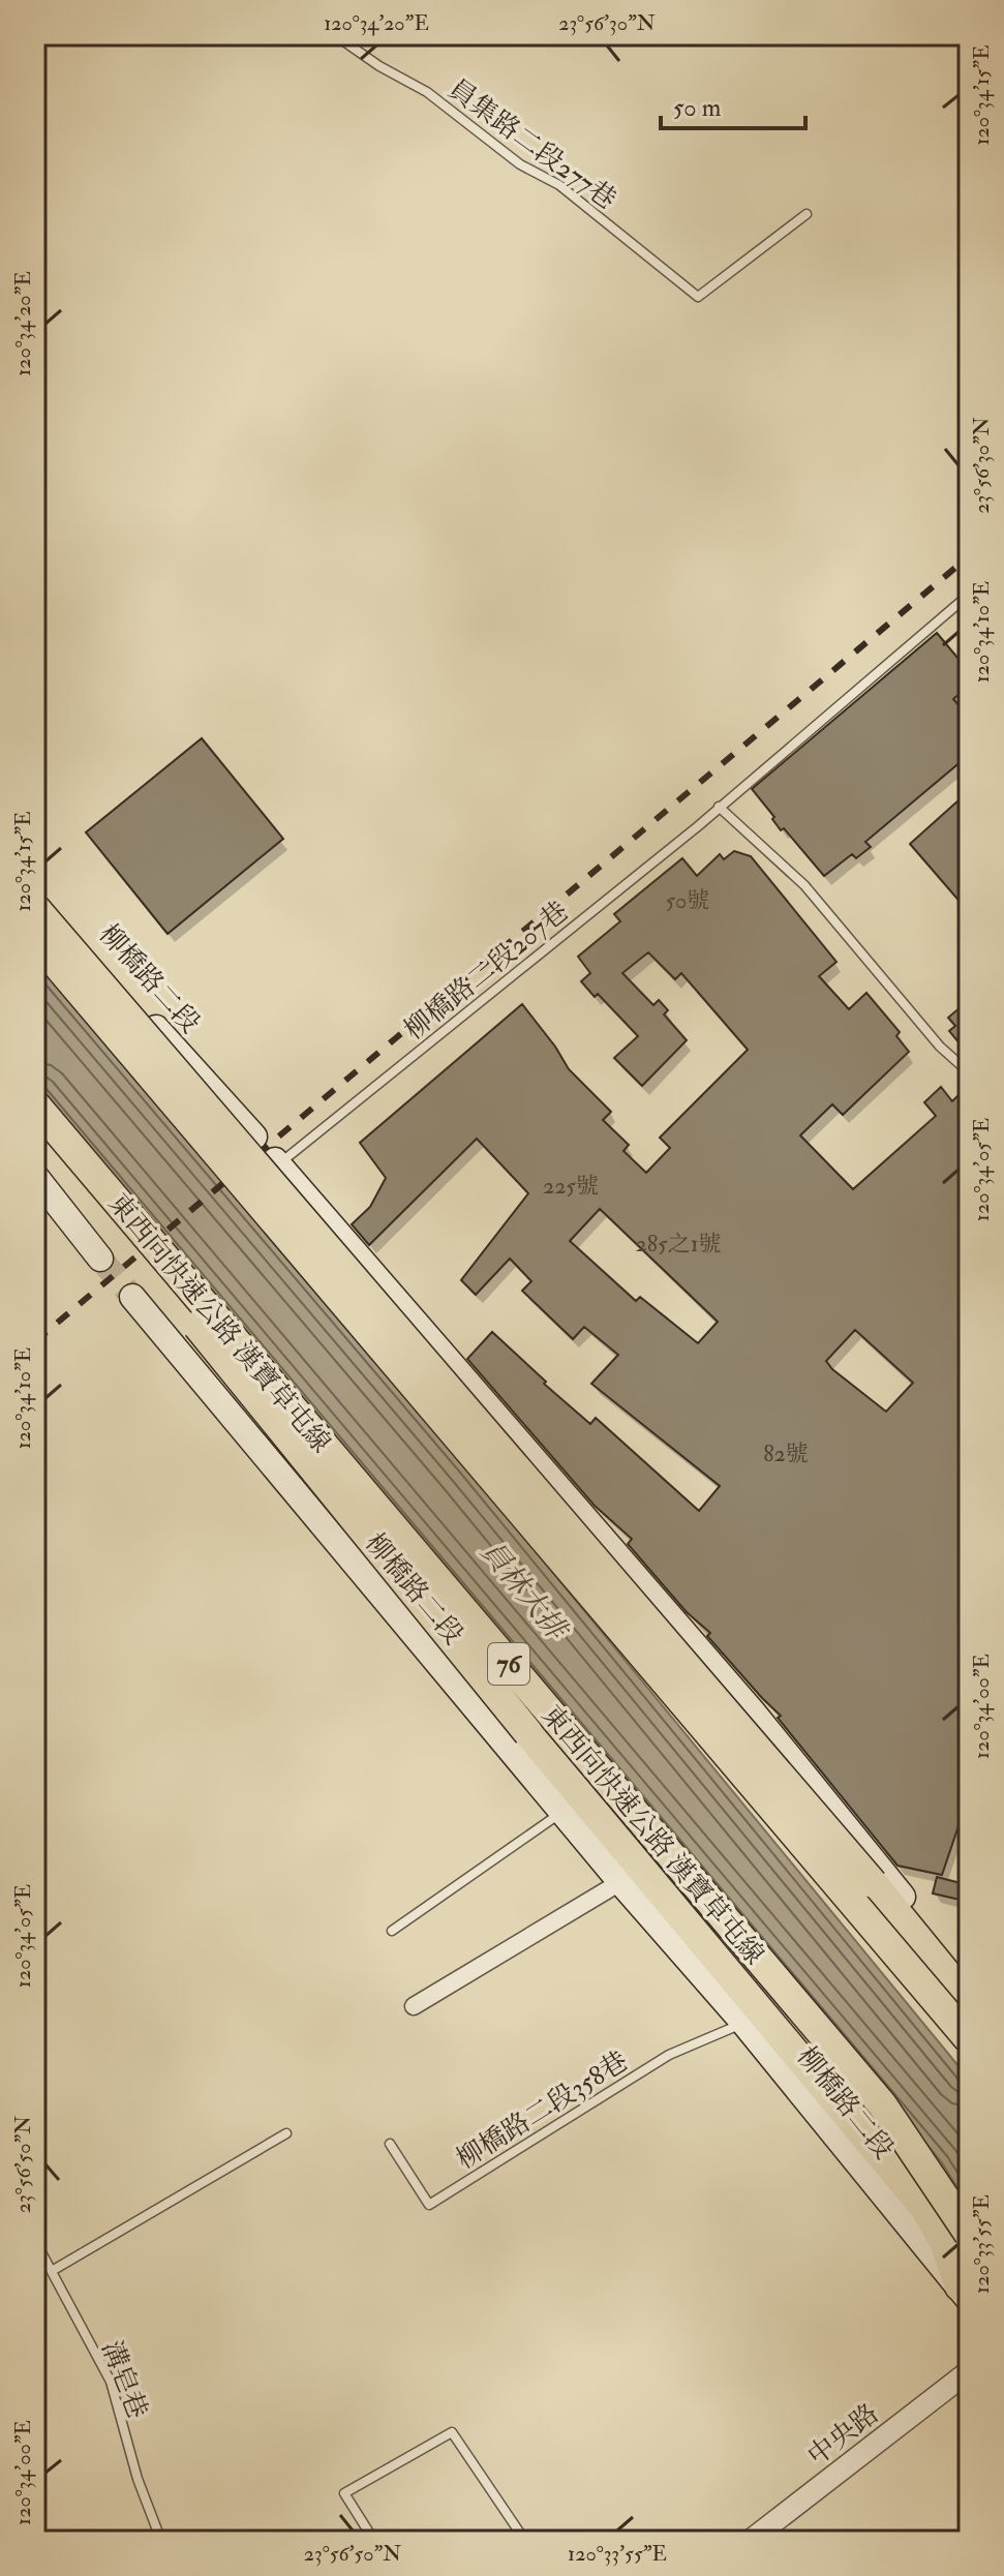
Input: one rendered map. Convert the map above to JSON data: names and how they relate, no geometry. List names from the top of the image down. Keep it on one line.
{"streets":{"highway":["東西向快速公路 漢寶草屯線","76"],"main road":["柳橋路二段"],"street":["中央路"],"lane":["員集路二段277巷","柳橋路二段207巷","柳橋路二段358巷","溝皂巷"]},"crossings":[["柳橋路二段","柳橋路二段358巷"]],"water":["員林大排"],"house_numbers":["50號","225號","285之1號","82號"],"scale_bar":"50 m","coordinates":["120°34'20\"E","23°56'30\"N","120°34'15\"E","120°34'10\"E","120°34'05\"E","120°34'00\"E","23°56'50\"N","120°33'55\"E"]}
